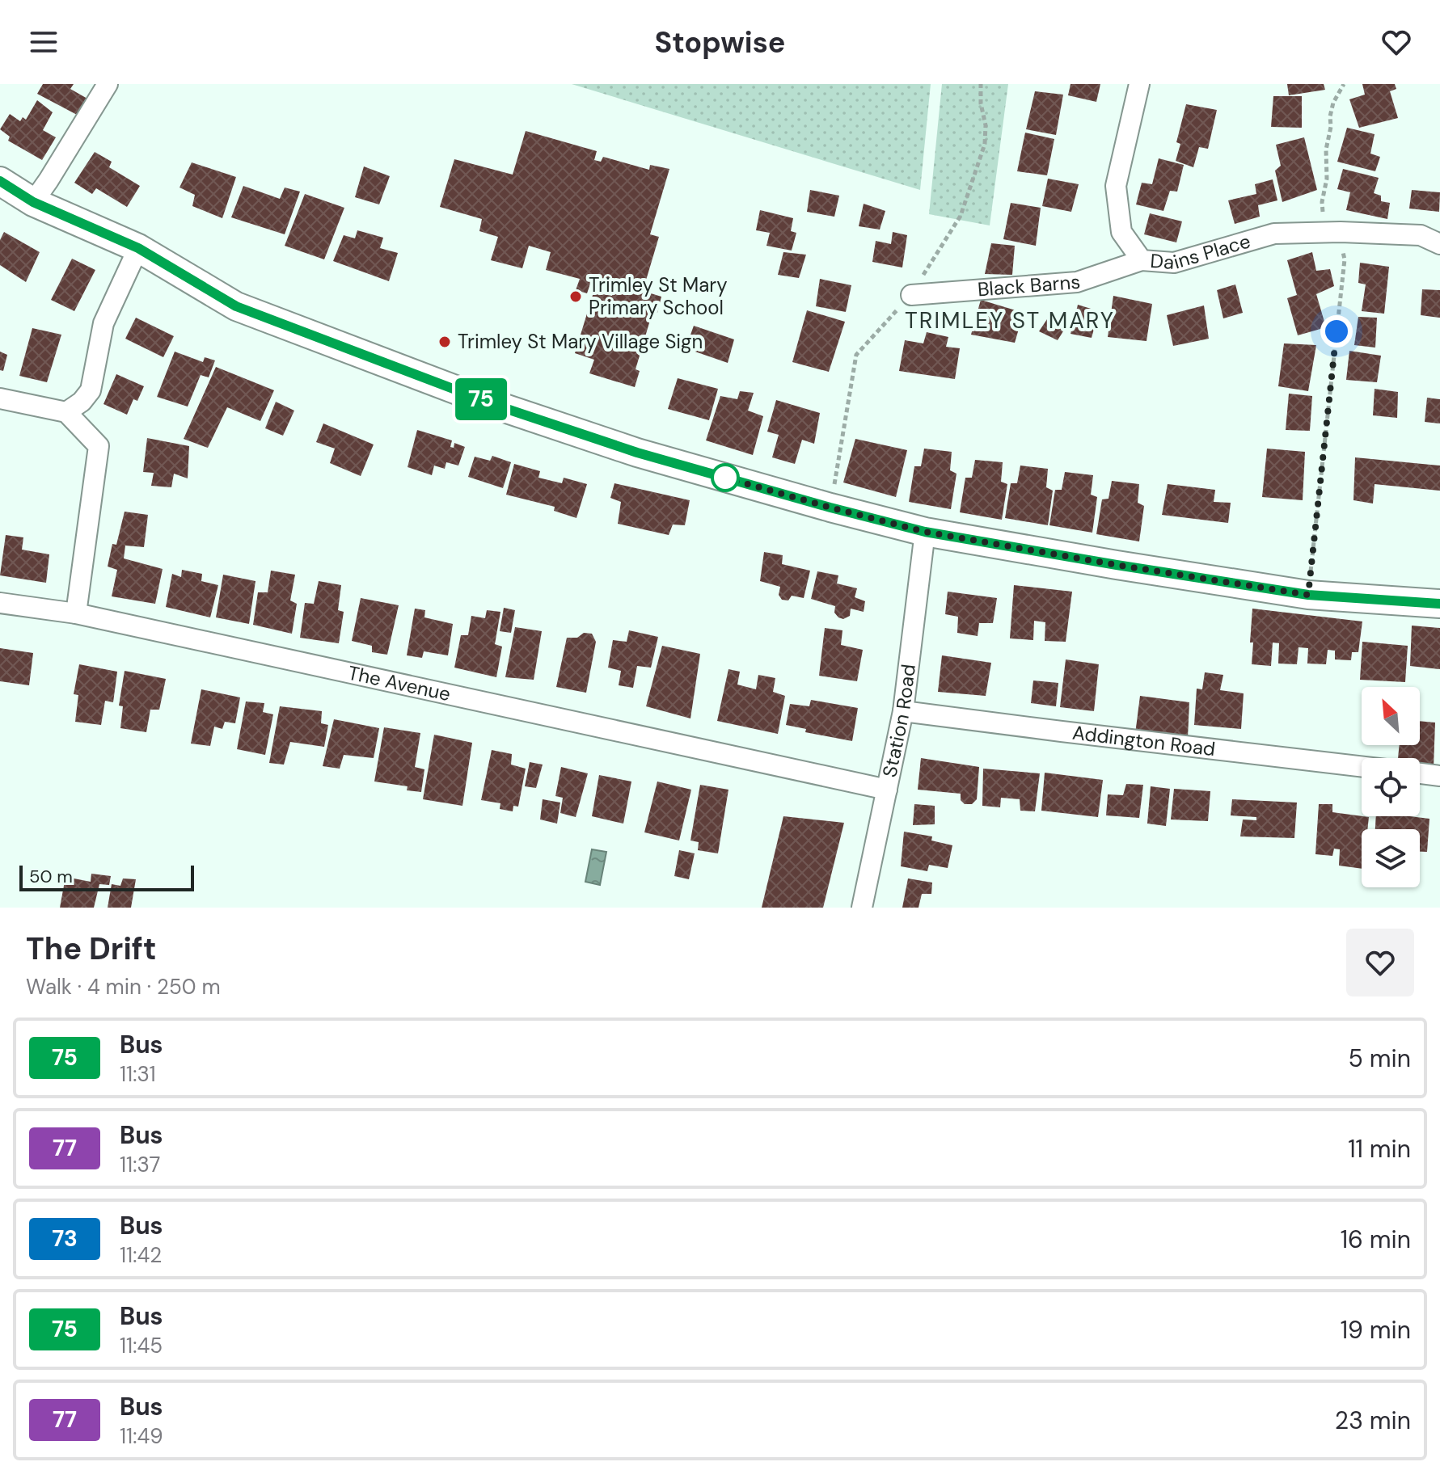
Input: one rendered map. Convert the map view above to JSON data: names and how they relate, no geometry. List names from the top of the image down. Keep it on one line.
{"streets":{"street":["Dains Place","Black Barns","The Avenue","Station Road","Addington Road"]},"crossings":[["Dains Place","Black Barns"],["The Avenue","Station Road"],["Station Road","Addington Road"]],"districts":["TRIMLEY ST MARY"],"places":["Trimley St Mary Primary School","Trimley St Mary Village Sign"],"lines":["bus line 75"],"scale_bar":"50 m","north":"top left","page":{"header":"Stopwise","on_map":"75","scale":"50 m","heading":["The Drift","Walk · 4 min · 250 m"],"list":[{"mark":"75","name":"Bus","note":"11:31","value":"5 min"},{"mark":"77","name":"Bus","note":"11:37","value":"11 min"},{"mark":"73","name":"Bus","note":"11:42","value":"16 min"},{"mark":"75","name":"Bus","note":"11:45","value":"19 min"},{"mark":"77","name":"Bus","note":"11:49","value":"23 min"}]}}
